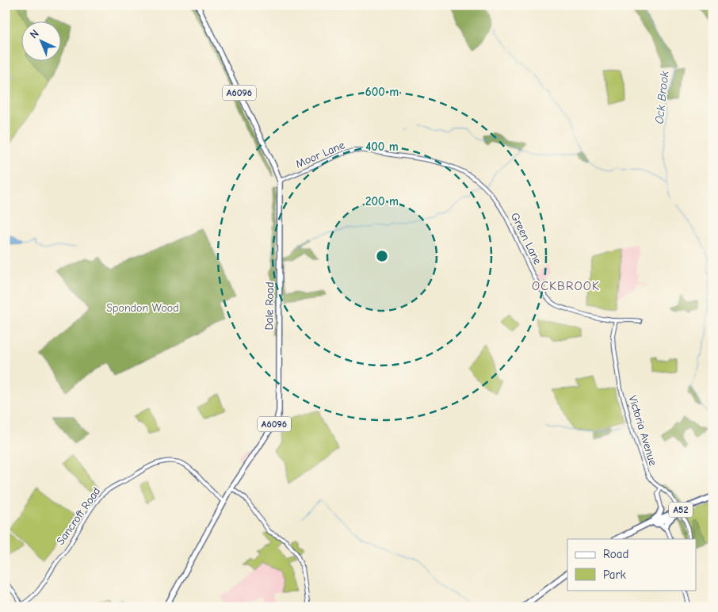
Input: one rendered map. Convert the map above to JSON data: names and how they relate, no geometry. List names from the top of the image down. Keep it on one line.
{"streets":{"highway":["A52"],"main road":["A6096","Dale Road"],"street":["Moor Lane","Green Lane","Victoria Avenue","Sancroft Road"]},"crossings":[["Moor Lane","Green Lane"],["Moor Lane","Dale Road"],["Green Lane","Victoria Avenue"],["Dale Road","Sancroft Road"]],"districts":["OCKBROOK"],"water":["Ock Brook"],"parks":["Spondon Wood"],"legend":["Road","Park"],"north":"top left","rings":["600 m","400 m","200 m"]}
